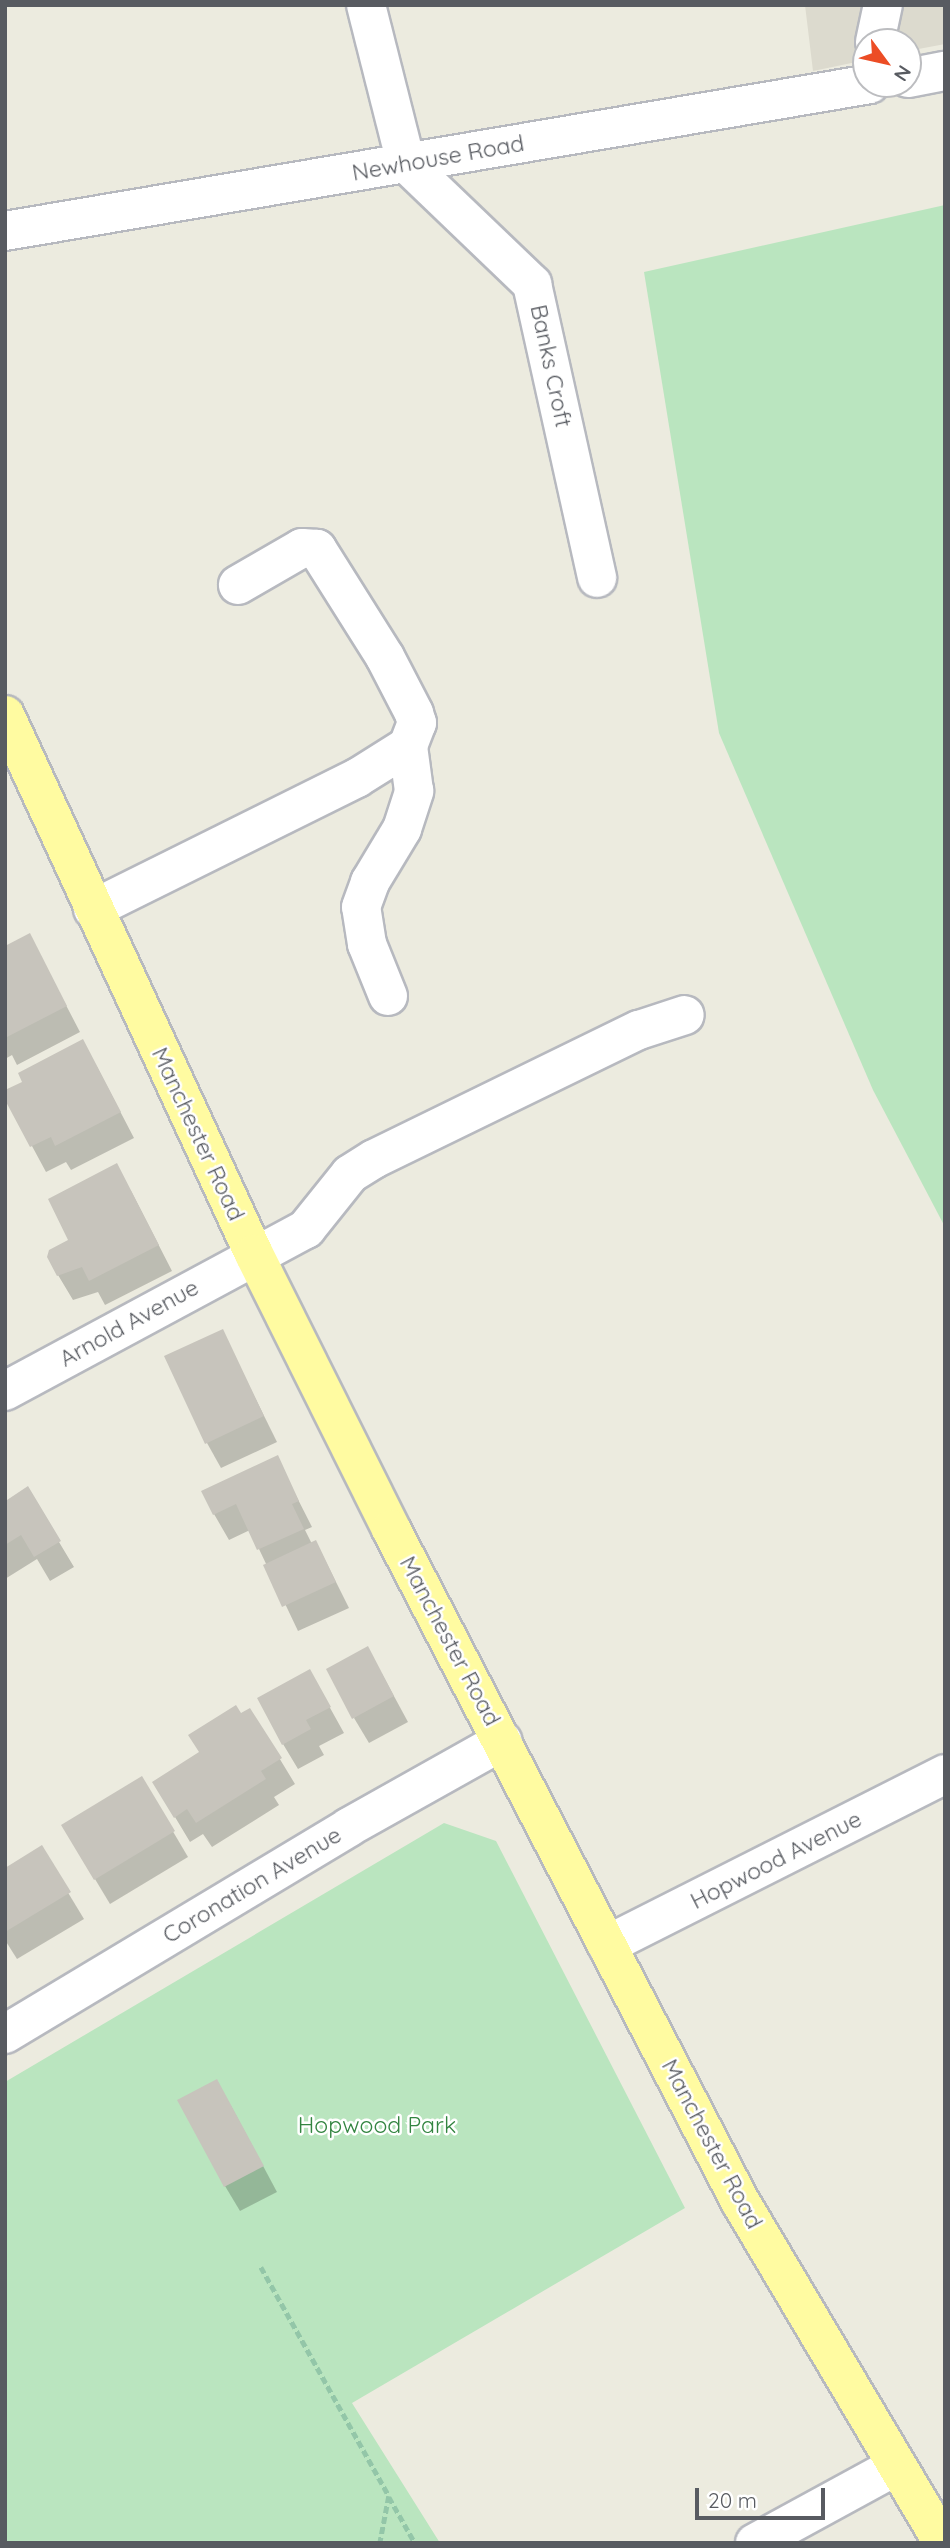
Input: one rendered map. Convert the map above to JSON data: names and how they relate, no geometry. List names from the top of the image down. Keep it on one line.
{"streets":{"main road":["Manchester Road"],"street":["Newhouse Road","Banks Croft","Arnold Avenue","Hopwood Avenue","Coronation Avenue"]},"crossings":[["Newhouse Road","Banks Croft"],["Manchester Road","Arnold Avenue"],["Manchester Road","Hopwood Avenue"],["Manchester Road","Coronation Avenue"]],"parks":["Hopwood Park"],"scale_bar":"20 m","north":"bottom right"}
